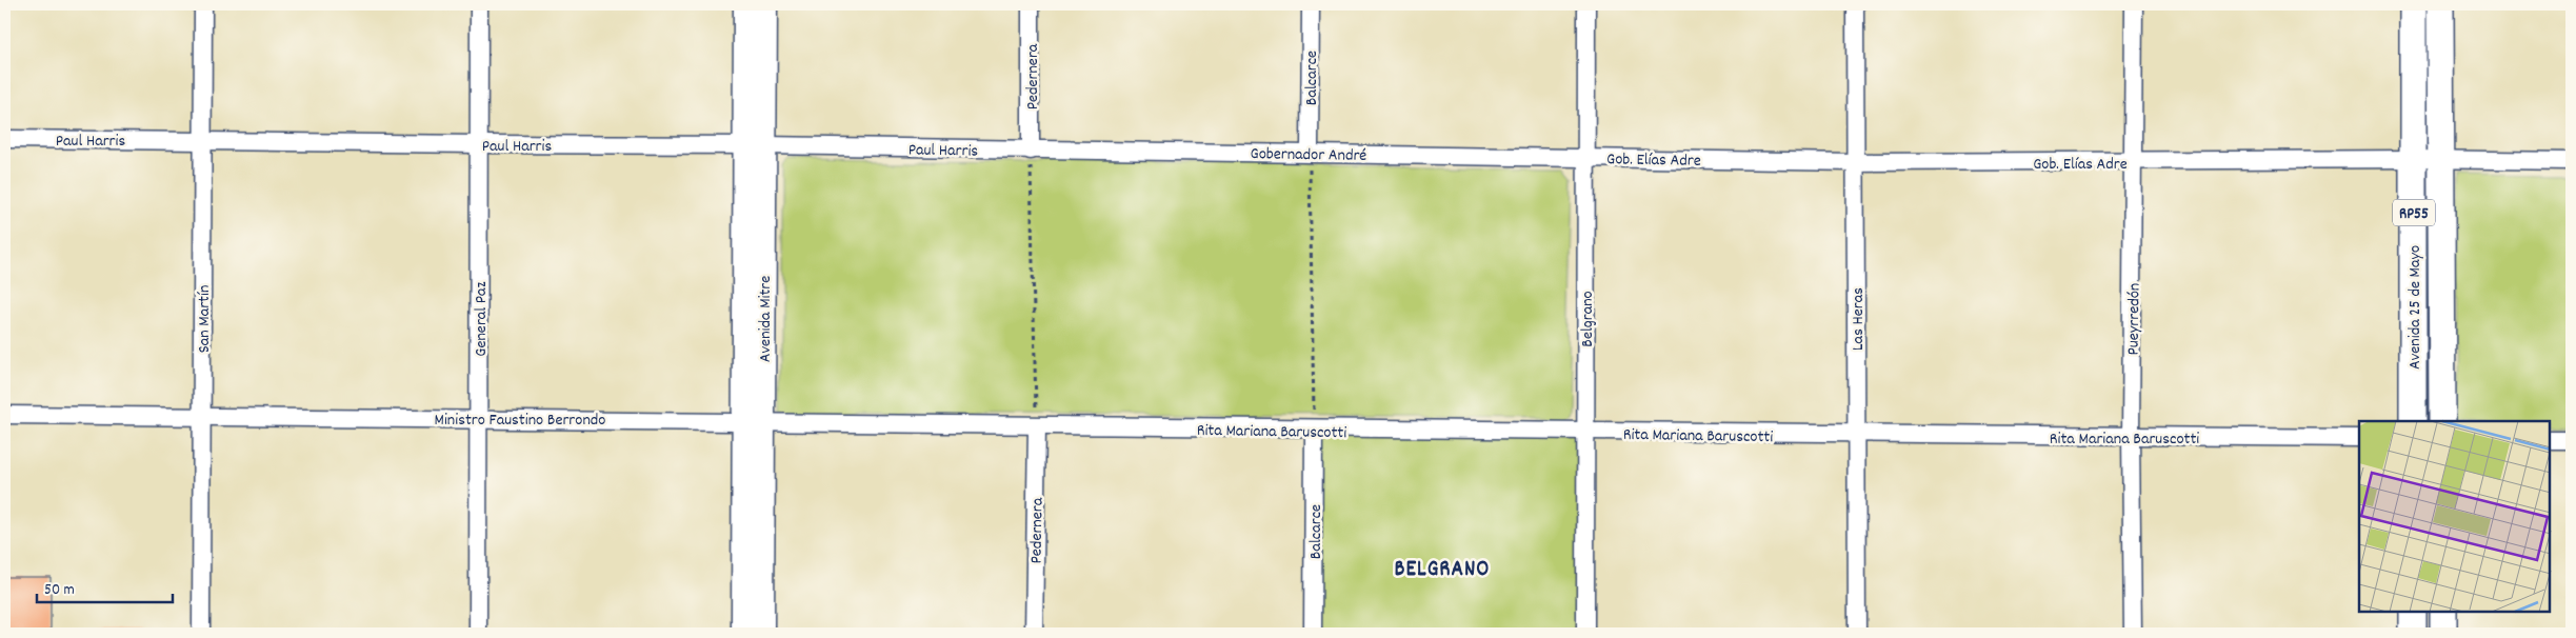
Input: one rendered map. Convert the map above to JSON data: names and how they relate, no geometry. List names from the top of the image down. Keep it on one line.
{"streets":{"main road":["RP55","Avenida 25 de Mayo","Avenida Mitre"],"street":["Pedernera","Balcarce","Paul Harris","Gobernador André","Gob. Elías Adre","San Martín","General Paz","Belgrano","Las Heras","Pueyrredón","Ministro Faustino Berrondo","Rita Mariana Baruscotti"]},"crossings":[["Pedernera","Paul Harris"],["Pedernera","Gobernador André"],["Pedernera","Ministro Faustino Berrondo"],["Pedernera","Rita Mariana Baruscotti"],["Balcarce","Gobernador André"],["Balcarce","Rita Mariana Baruscotti"],["Paul Harris","Gobernador André"],["Paul Harris","San Martín"],["Paul Harris","General Paz"],["Paul Harris","Avenida Mitre"],["Gobernador André","Gob. Elías Adre"],["Gobernador André","Belgrano"],["Gob. Elías Adre","Avenida 25 de Mayo"],["Gob. Elías Adre","Belgrano"],["Gob. Elías Adre","Las Heras"],["Gob. Elías Adre","Pueyrredón"],["San Martín","Ministro Faustino Berrondo"],["General Paz","Ministro Faustino Berrondo"],["Avenida Mitre","Ministro Faustino Berrondo"],["Belgrano","Rita Mariana Baruscotti"],["Las Heras","Rita Mariana Baruscotti"],["Pueyrredón","Rita Mariana Baruscotti"],["Ministro Faustino Berrondo","Rita Mariana Baruscotti"]],"districts":["BELGRANO"],"scale_bar":"50 m"}
